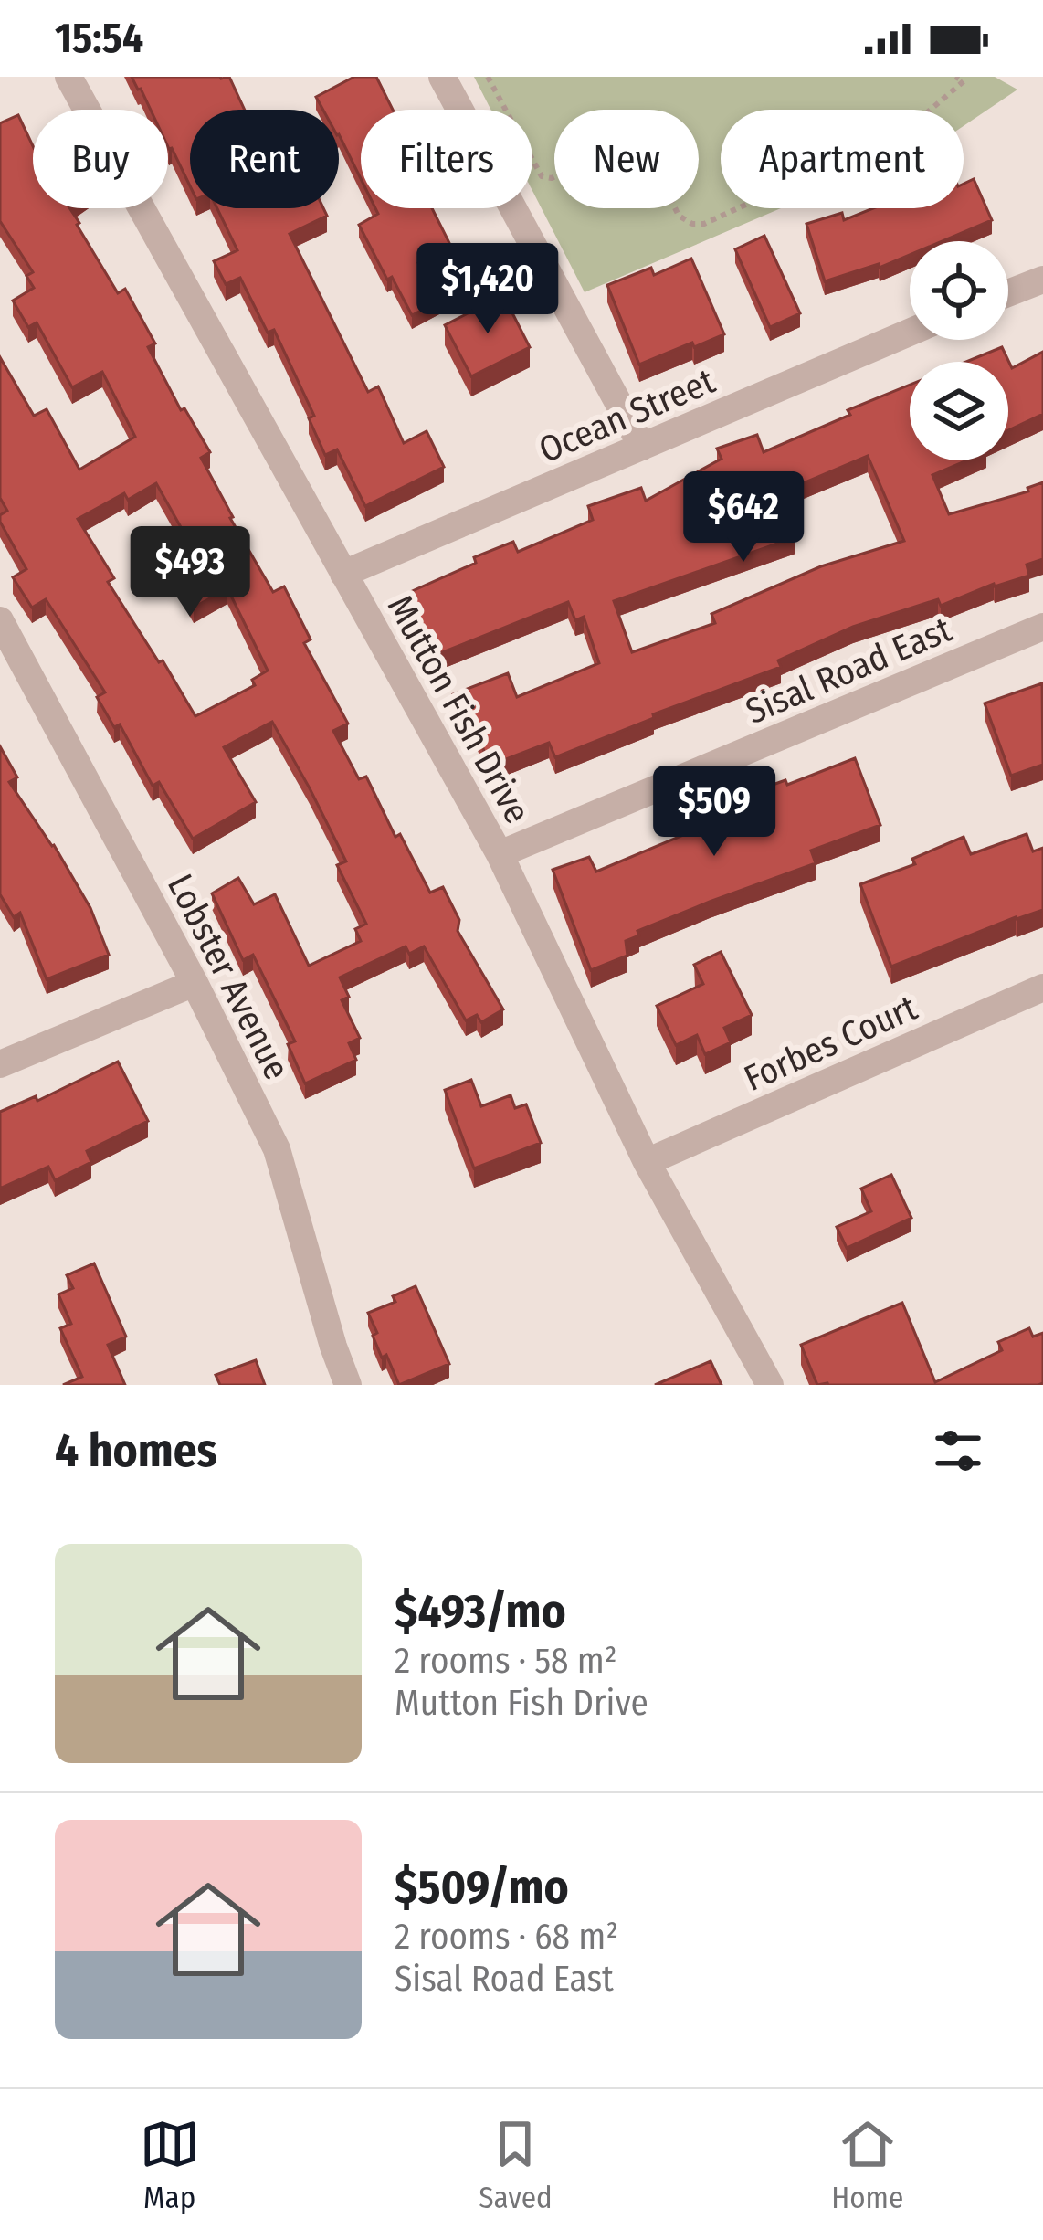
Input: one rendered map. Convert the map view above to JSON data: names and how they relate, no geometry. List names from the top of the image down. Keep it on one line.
{"streets":{"street":["Ocean Street","Sisal Road East","Mutton Fish Drive","Lobster Avenue","Forbes Court"]},"crossings":[["Ocean Street","Mutton Fish Drive"],["Sisal Road East","Mutton Fish Drive"],["Mutton Fish Drive","Forbes Court"]],"page":{"status":"15:54","chip":["Buy","Rent","Filters","New","Apartment"],"price":["$1,420","$642","$493","$509"],"heading":"4 homes","list":[{"name":"$493/mo","note":"2 rooms · 58 m² · Mutton Fish Drive"},{"name":"$509/mo","note":"2 rooms · 68 m² · Sisal Road East"}],"tabs":["Map","Saved","Home"]}}
